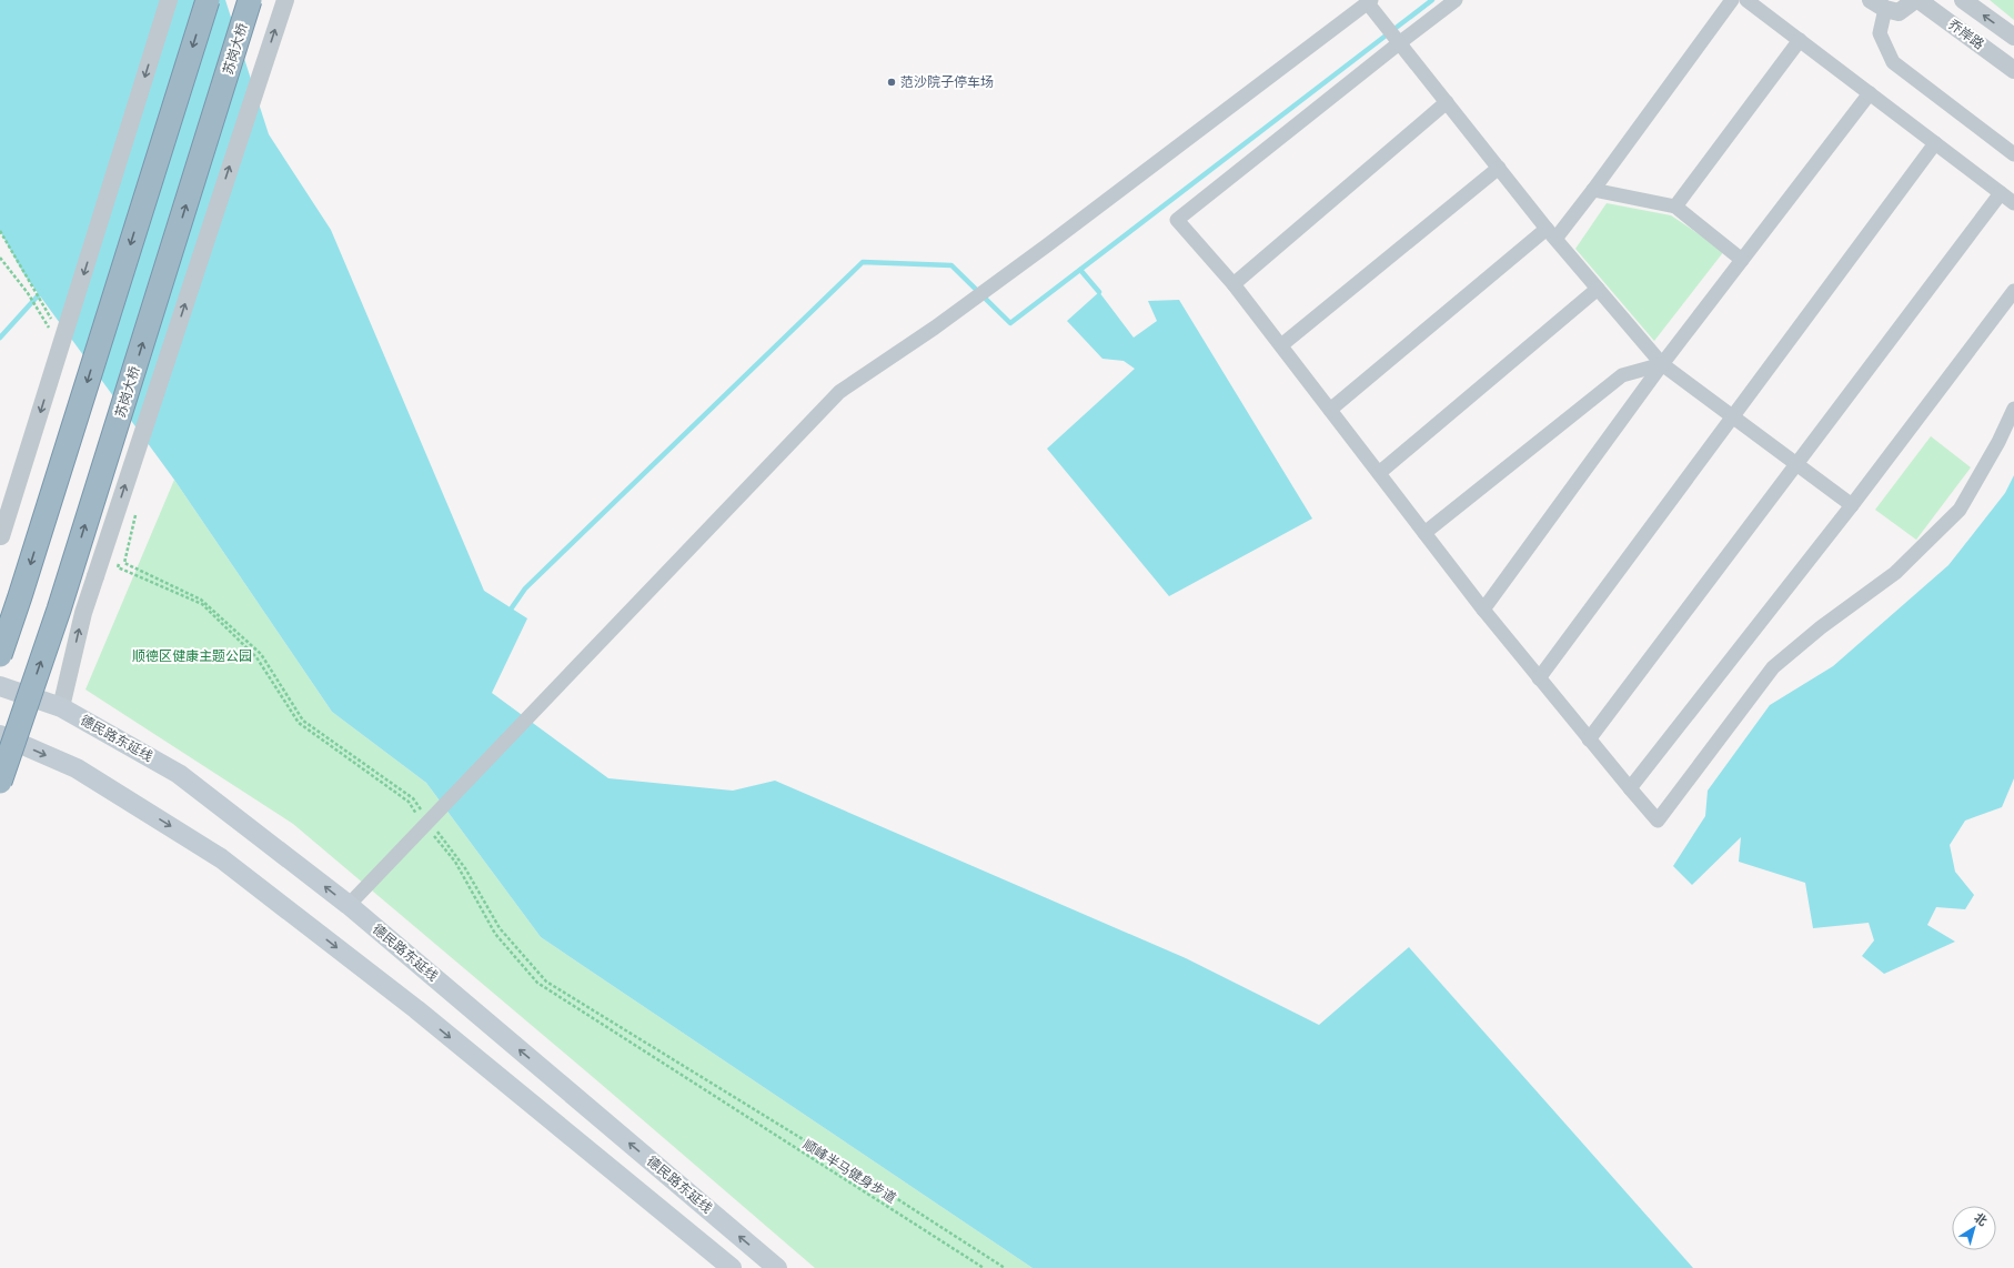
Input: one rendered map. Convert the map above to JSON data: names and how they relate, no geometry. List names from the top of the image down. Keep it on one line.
{"streets":{"highway":["苏岗大桥"],"main road":["德民路东延线"],"street":["乔岸路"],"path":["顺峰半马健身步道"]},"parks":["顺德区健康主题公园"],"places":["范沙院子停车场"],"north":"top right"}
